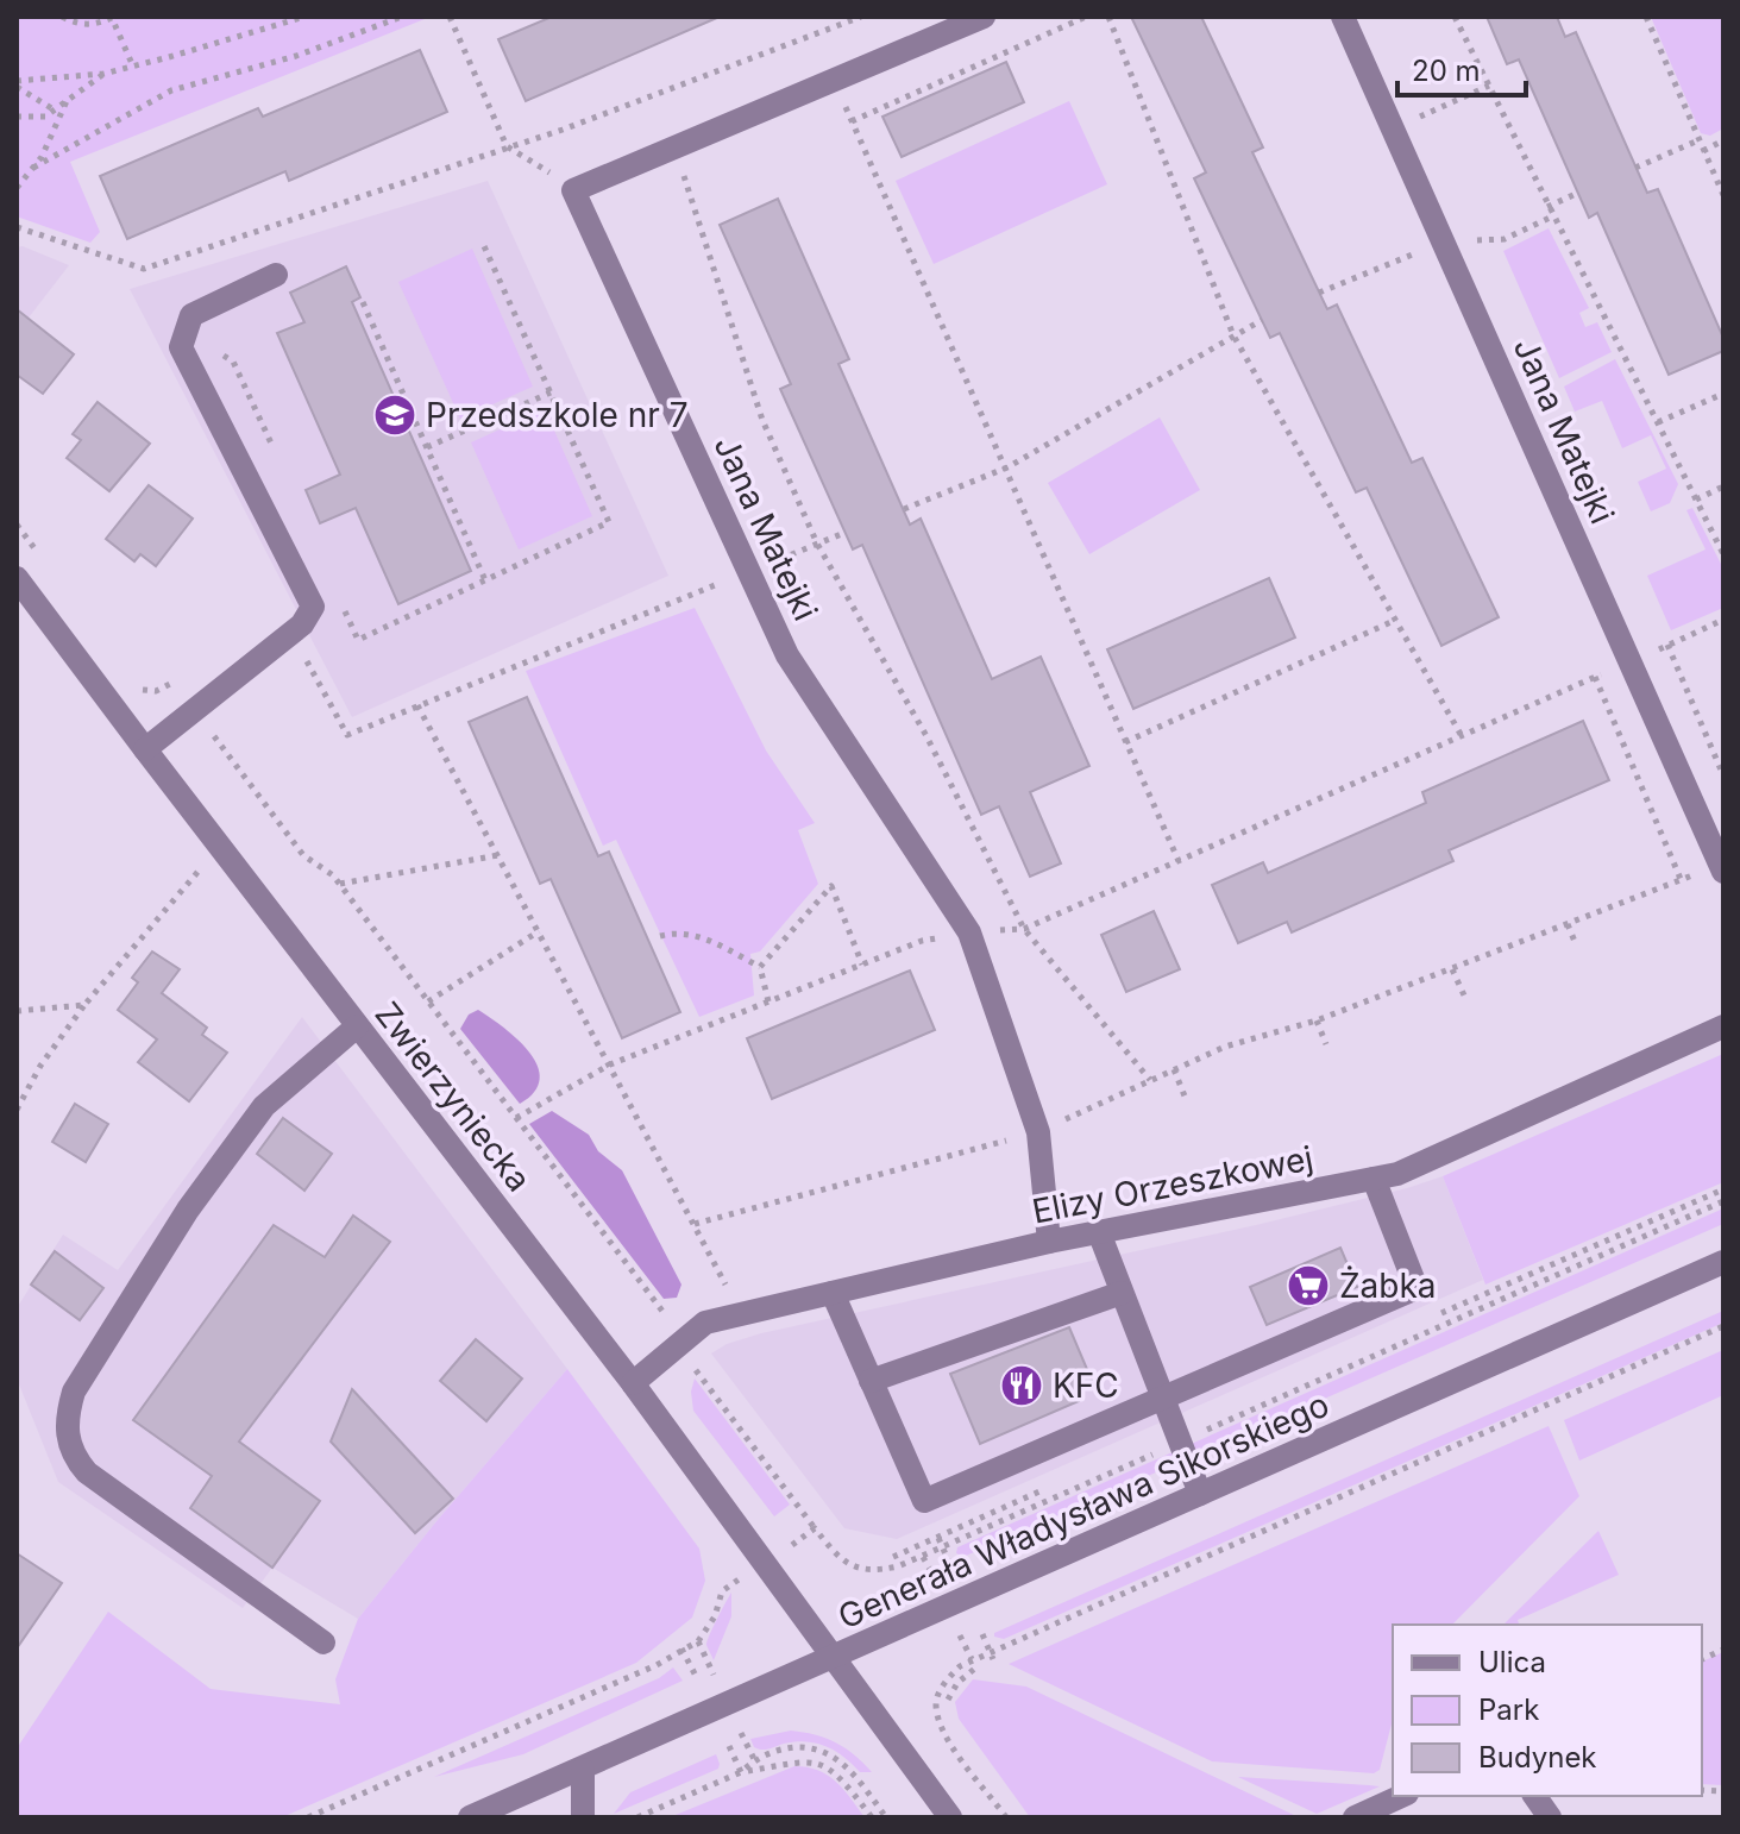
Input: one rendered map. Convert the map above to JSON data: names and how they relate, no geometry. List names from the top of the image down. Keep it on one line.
{"streets":{"street":["Jana Matejki","Zwierzyniecka","Elizy Orzeszkowej","Generała Władysława Sikorskiego"]},"crossings":[["Jana Matejki","Elizy Orzeszkowej"],["Zwierzyniecka","Elizy Orzeszkowej"],["Zwierzyniecka","Generała Władysława Sikorskiego"]],"places":{"school or university":["Przedszkole nr 7"],"supermarket":["Żabka"],"restaurant":["KFC"]},"legend":["Ulica","Park","Budynek"],"scale_bar":"20 m"}
